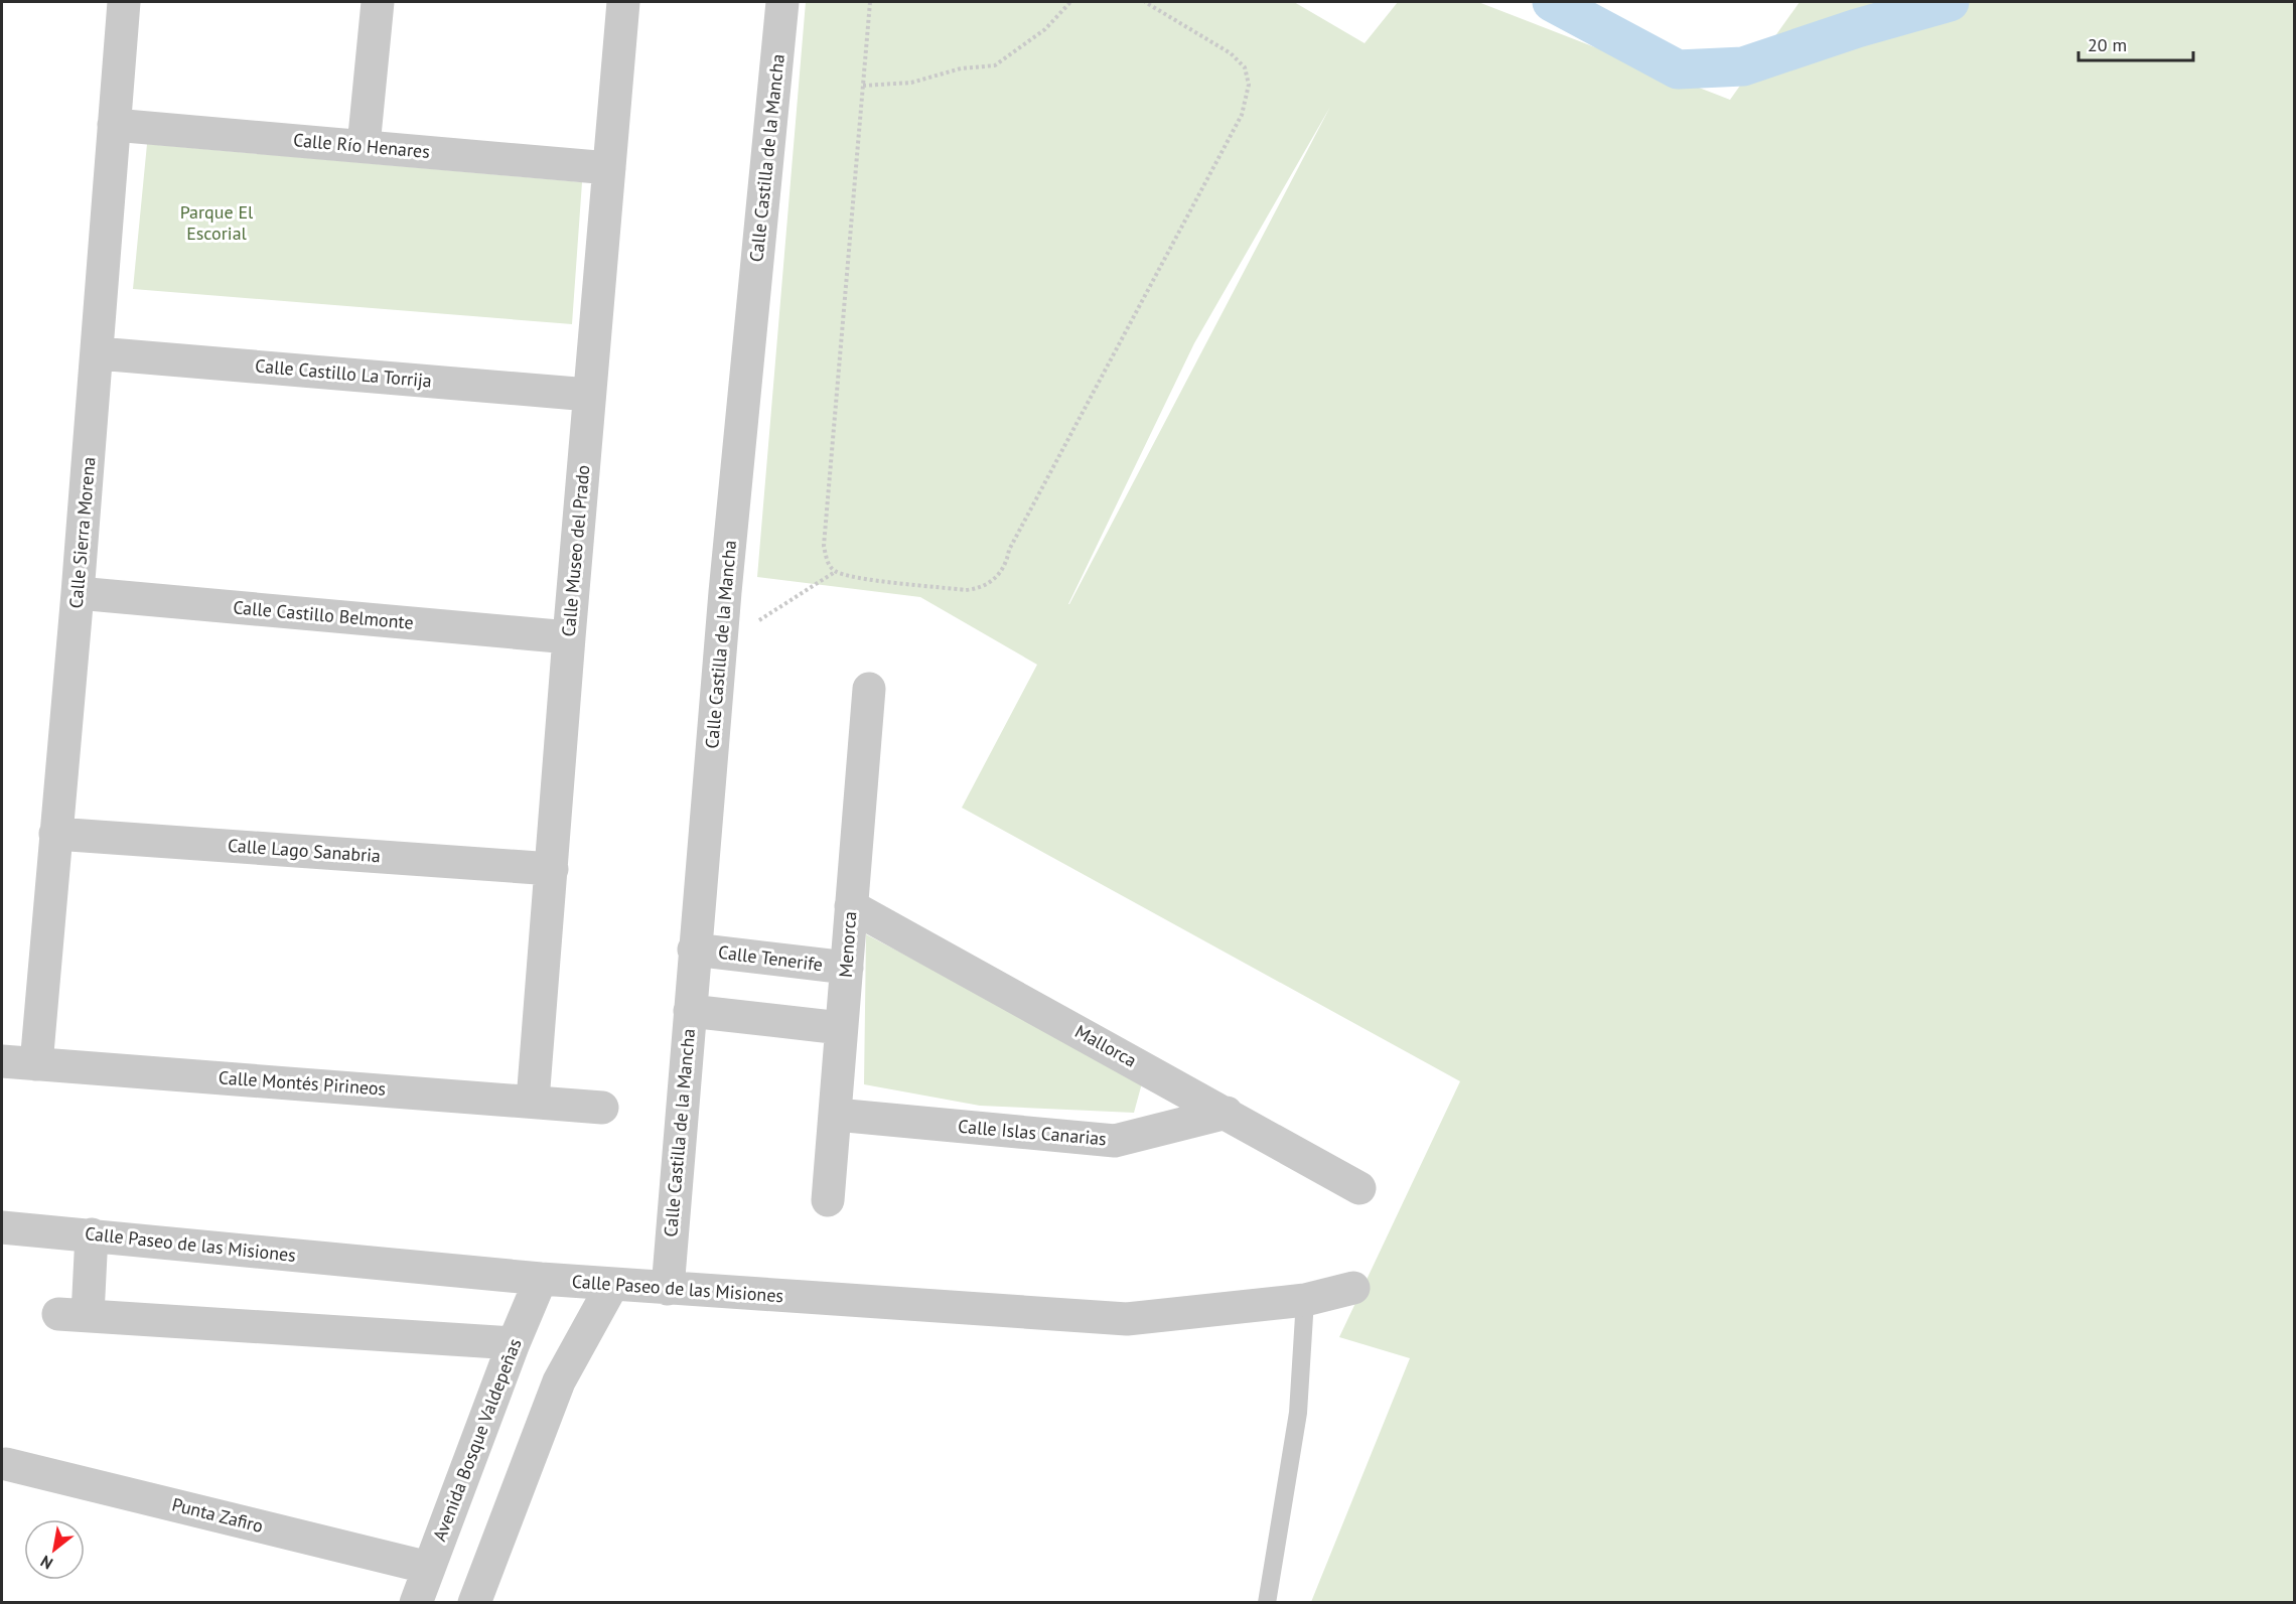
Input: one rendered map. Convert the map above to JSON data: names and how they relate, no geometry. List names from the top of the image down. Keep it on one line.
{"streets":{"street":["Calle Río Henares","Calle Castilla de la Mancha","Calle Castillo La Torrija","Calle Sierra Morena","Calle Museo del Prado","Calle Castillo Belmonte","Calle Lago Sanabria","Menorca","Calle Tenerife","Mallorca","Calle Montés Pirineos","Calle Islas Canarias","Calle Paseo de las Misiones","Avenida Bosque Valdepeñas","Punta Zafiro"]},"crossings":[["Calle Río Henares","Calle Sierra Morena"],["Calle Río Henares","Calle Museo del Prado"],["Calle Castilla de la Mancha","Calle Tenerife"],["Calle Castilla de la Mancha","Calle Paseo de las Misiones"],["Calle Castillo La Torrija","Calle Sierra Morena"],["Calle Castillo La Torrija","Calle Museo del Prado"],["Calle Sierra Morena","Calle Castillo Belmonte"],["Calle Sierra Morena","Calle Lago Sanabria"],["Calle Sierra Morena","Calle Montés Pirineos"],["Calle Museo del Prado","Calle Castillo Belmonte"],["Calle Museo del Prado","Calle Lago Sanabria"],["Calle Museo del Prado","Calle Montés Pirineos"],["Menorca","Calle Tenerife"],["Menorca","Mallorca"],["Menorca","Calle Islas Canarias"],["Mallorca","Calle Islas Canarias"],["Calle Paseo de las Misiones","Avenida Bosque Valdepeñas"],["Avenida Bosque Valdepeñas","Punta Zafiro"]],"parks":["Parque El Escorial"],"scale_bar":"20 m","north":"bottom left"}
